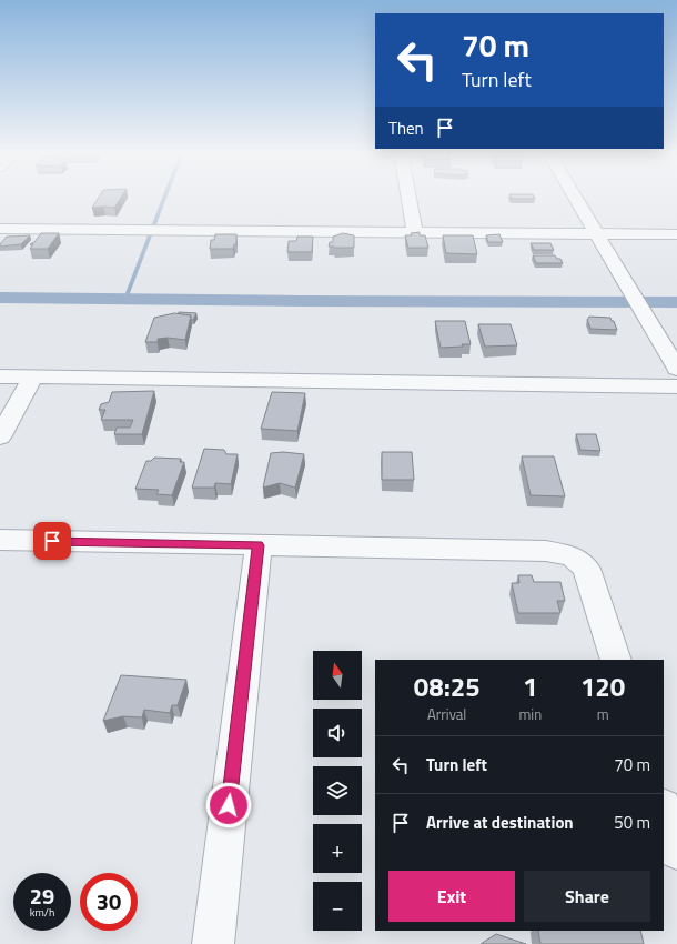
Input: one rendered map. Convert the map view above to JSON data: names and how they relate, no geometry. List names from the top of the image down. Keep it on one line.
{"north":"top","page":{"turn":["70 m","Turn left"],"then":"Then","map_buttons":["+","−"],"eta":["08:25","Arrival","1","min","120","m"],"list":[{"name":"Turn left","value":"70 m"},{"name":"Arrive at destination","value":"50 m"}],"buttons":["Exit","Share"],"speed":"29 km/h","limit":"30"}}
